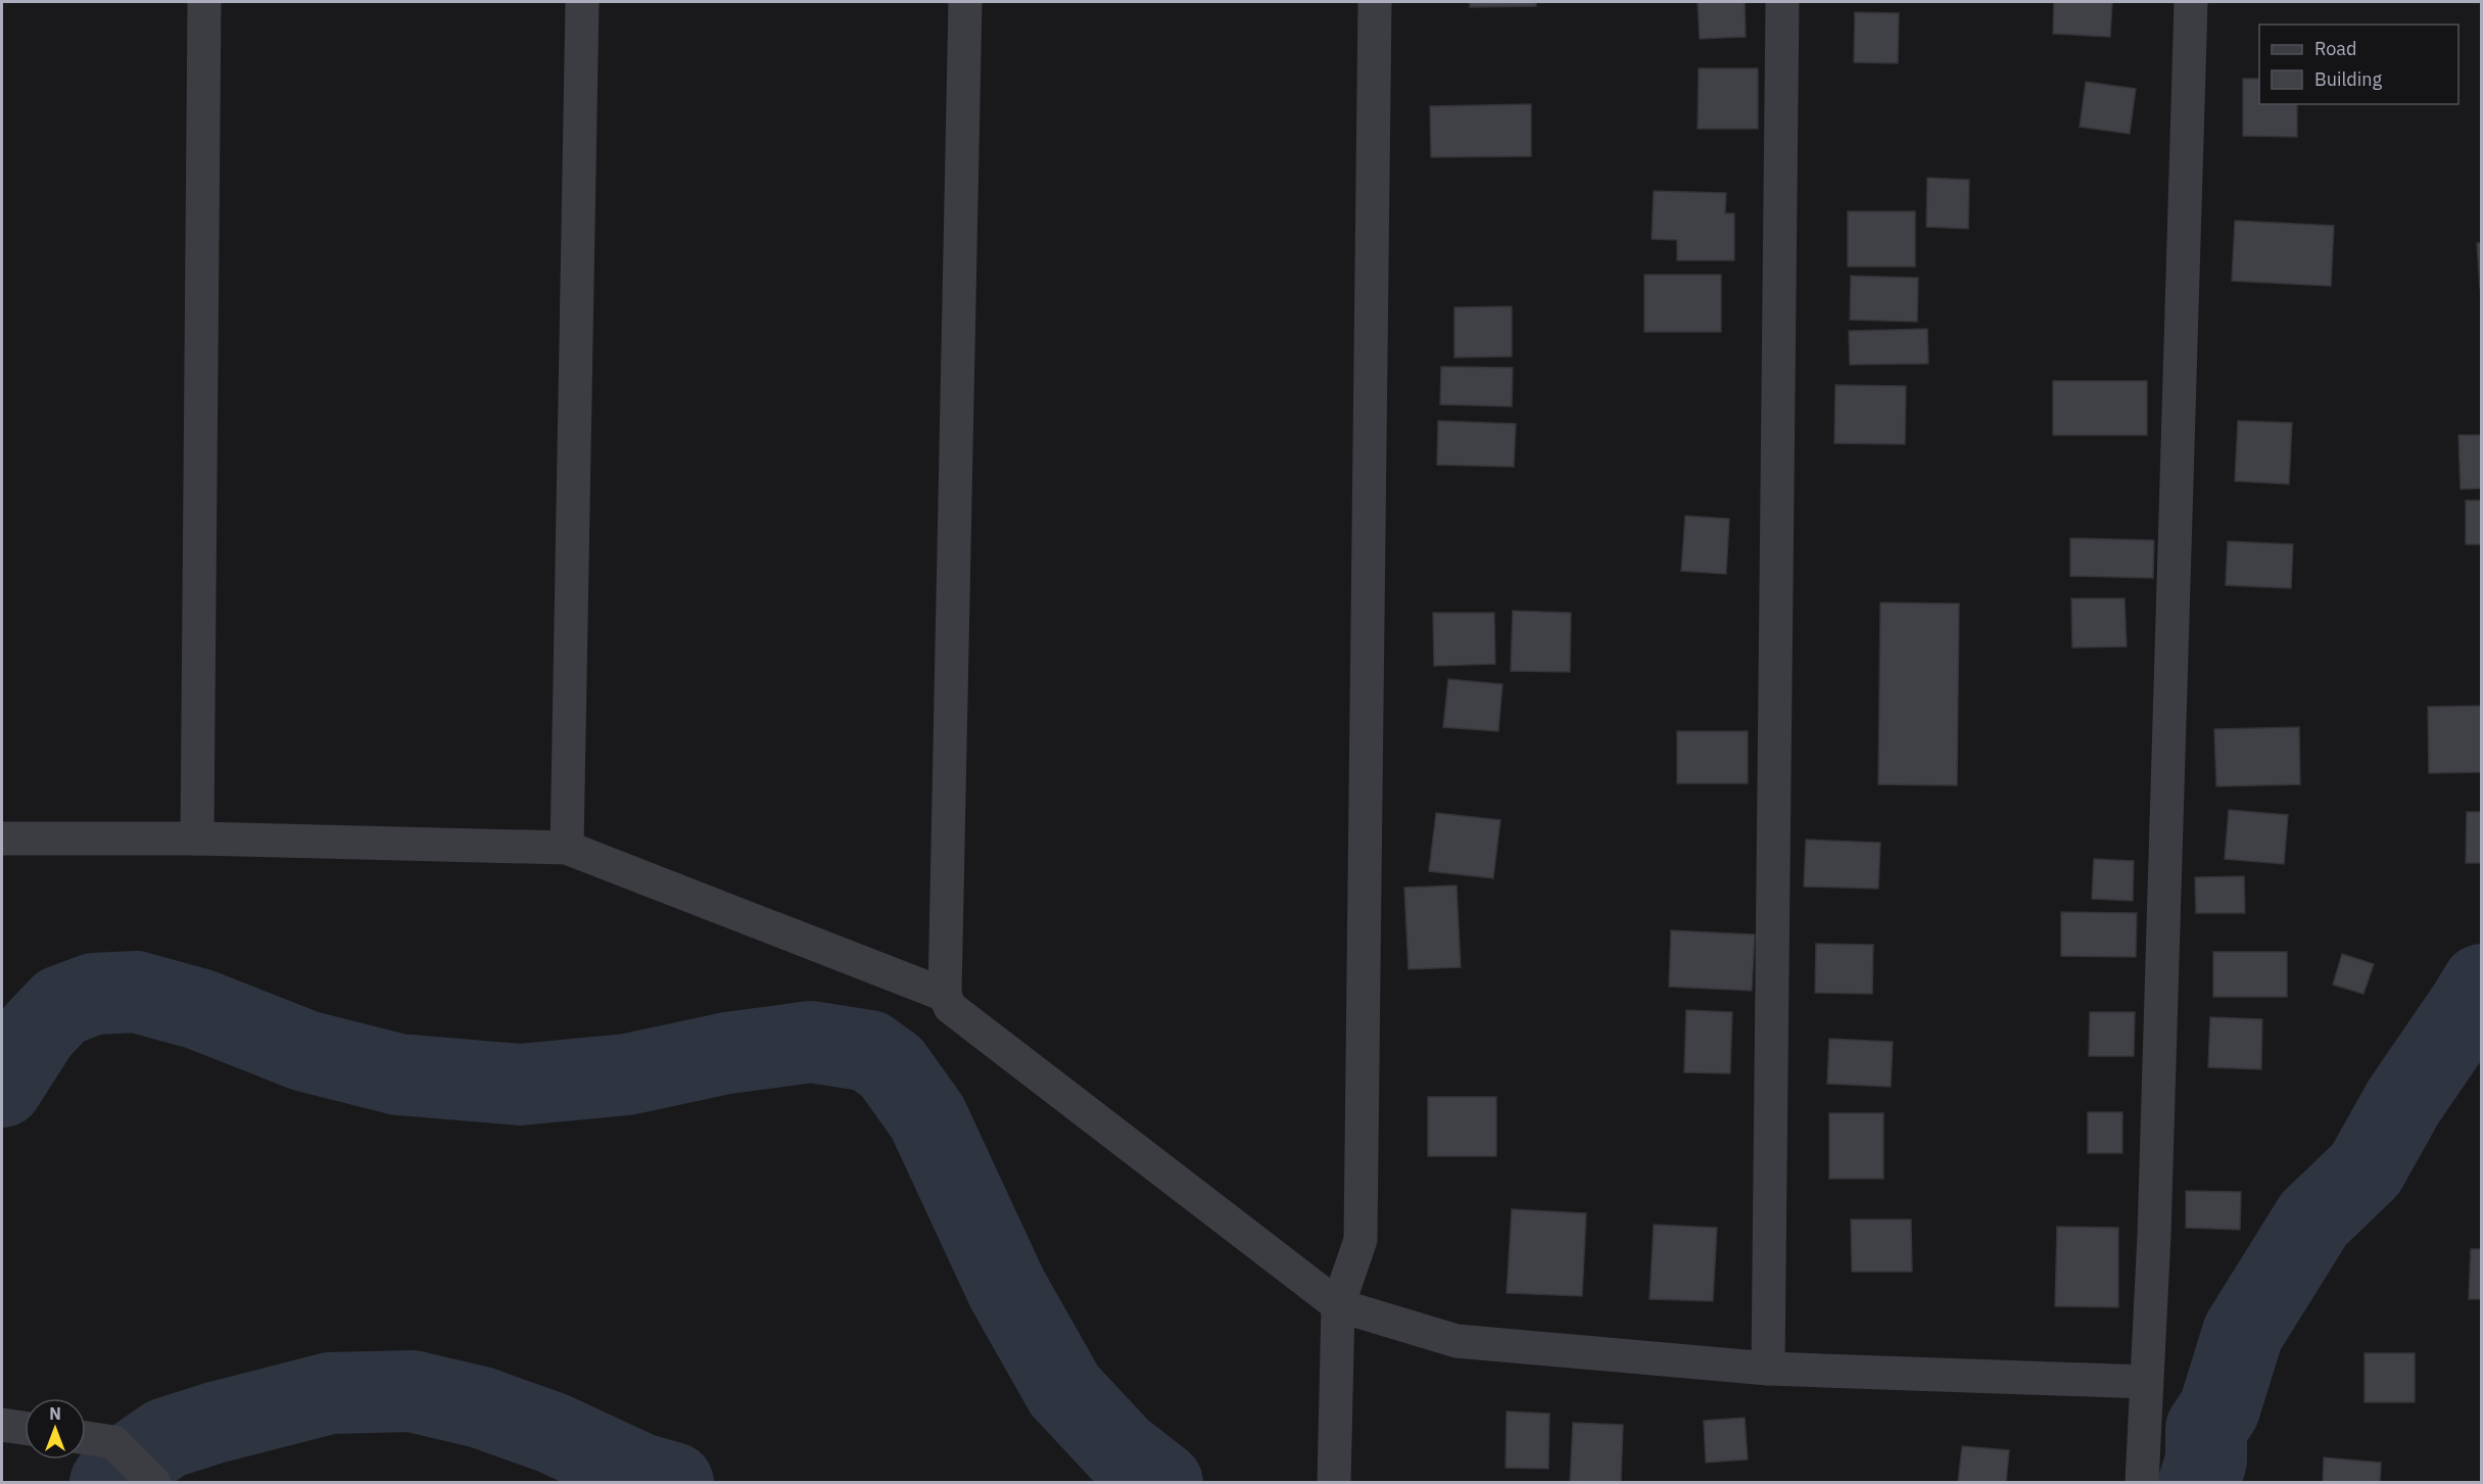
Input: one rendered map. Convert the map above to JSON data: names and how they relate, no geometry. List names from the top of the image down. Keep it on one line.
{"legend":["Road","Building"],"north":"top"}
